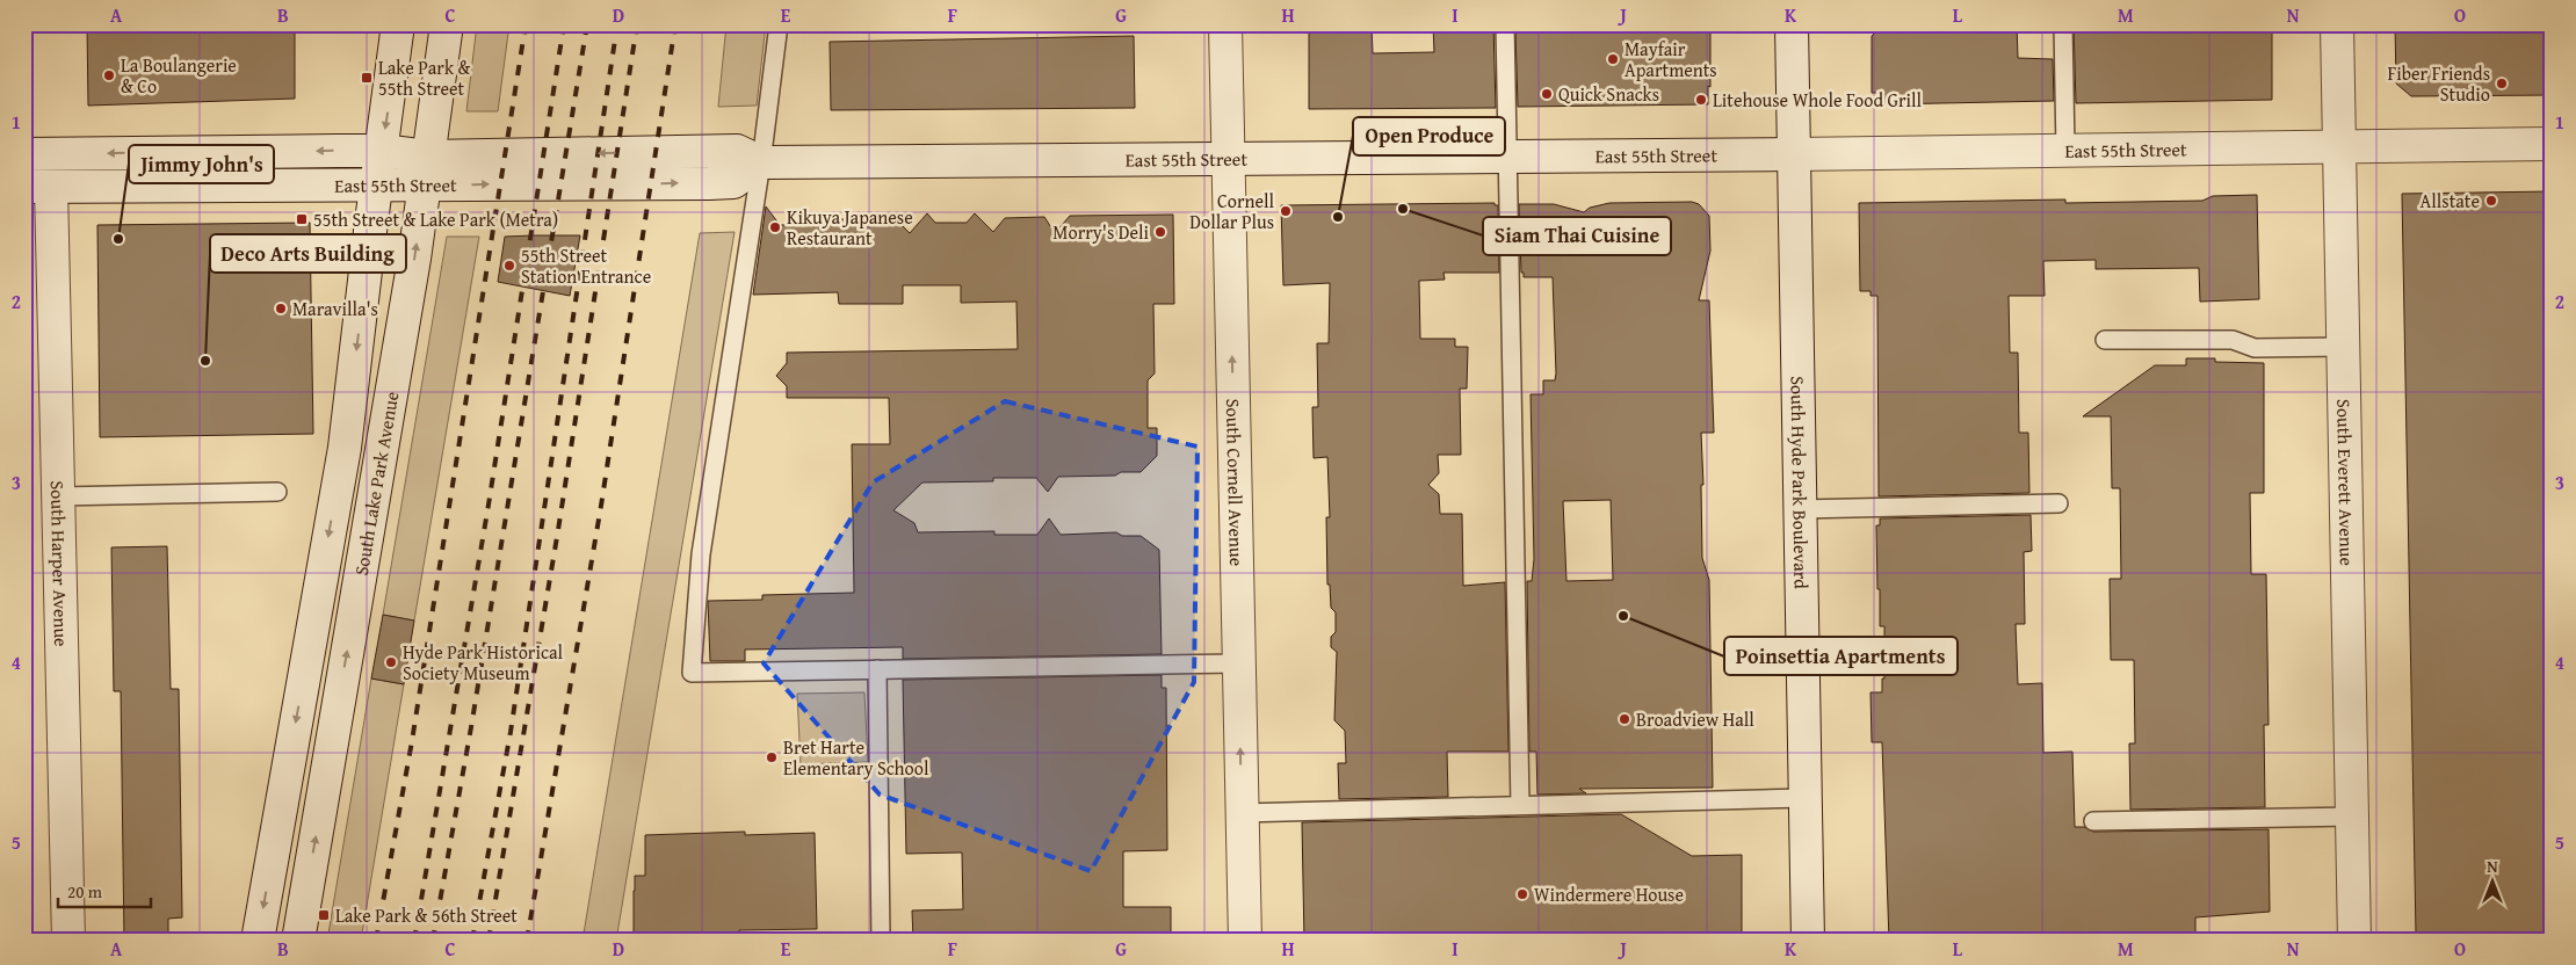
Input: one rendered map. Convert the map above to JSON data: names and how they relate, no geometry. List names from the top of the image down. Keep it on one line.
{"streets":{"street":["East 55th Street","South Lake Park Avenue","South Cornell Avenue","South Hyde Park Boulevard","South Everett Avenue","South Harper Avenue"]},"crossings":[["East 55th Street","South Lake Park Avenue"],["East 55th Street","South Cornell Avenue"],["East 55th Street","South Hyde Park Boulevard"],["East 55th Street","South Everett Avenue"],["East 55th Street","South Harper Avenue"]],"one_way":["South Cornell Avenue"],"places":{"other":["Mayfair Apartments","La Boulangerie & Co","Fiber Friends Studio","Quick Snacks","Litehouse Whole Food Grill","Allstate","Siam Thai Cuisine","Cornell Dollar Plus","Open Produce","Kikuya Japanese Restaurant","Morry's Deli","Jimmy John's","55th Street Station Entrance","Maravilla's","Deco Arts Building","Poinsettia Apartments","Hyde Park Historical Society Museum","Broadview Hall","Bret Harte Elementary School","Windermere House"],"transit":["Lake Park & 55th Street","55th Street & Lake Park (Metra)","Lake Park & 56th Street"]},"scale_bar":"20 m","north":"top","grid":{"columns":["A","B","C","D","E","F","G","H","I","J","K","L","M","N","O"],"rows":["1","2","3","4","5"]}}
